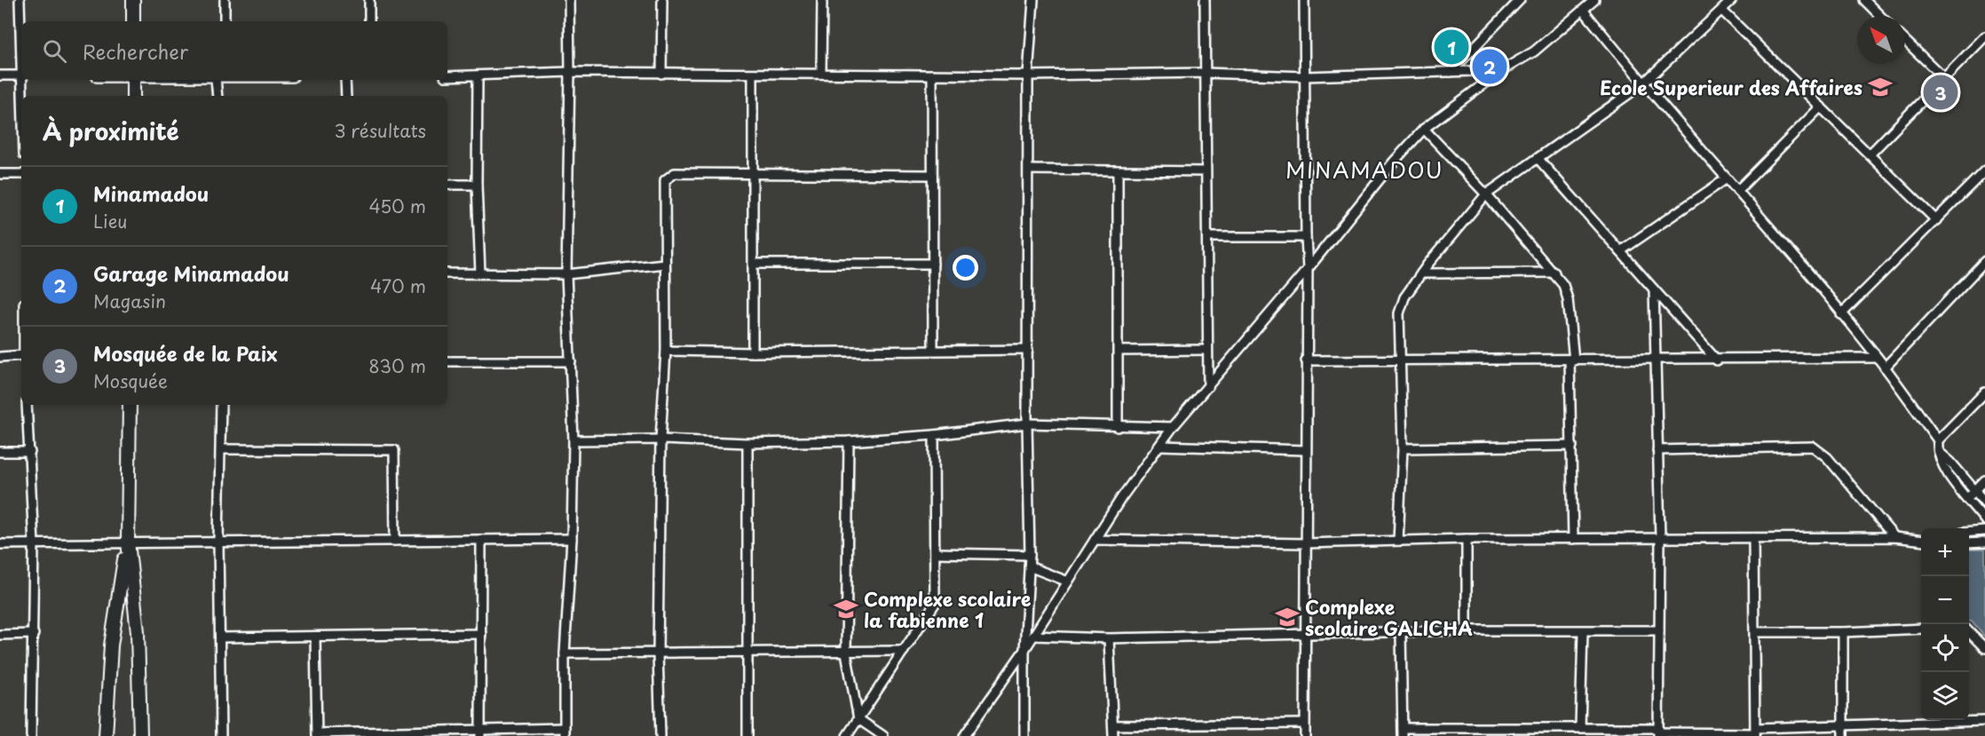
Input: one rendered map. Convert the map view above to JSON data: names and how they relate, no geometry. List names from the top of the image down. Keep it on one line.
{"districts":["MINAMADOU"],"places":{"school or university":["Ecole Superieur des Affaires","Complexe scolaire la fabienne 1","Complexe scolaire GALICHA"]},"north":"top left","page":{"search":"Rechercher","pins":["1","2","3"],"heading":["À proximité","3 résultats"],"list":[{"mark":"1","name":"Minamadou","note":"Lieu","value":"450 m"},{"mark":"2","name":"Garage Minamadou","note":"Magasin","value":"470 m"},{"mark":"3","name":"Mosquée de la Paix","note":"Mosquée","value":"830 m"}],"map_buttons":["+","−"]}}
